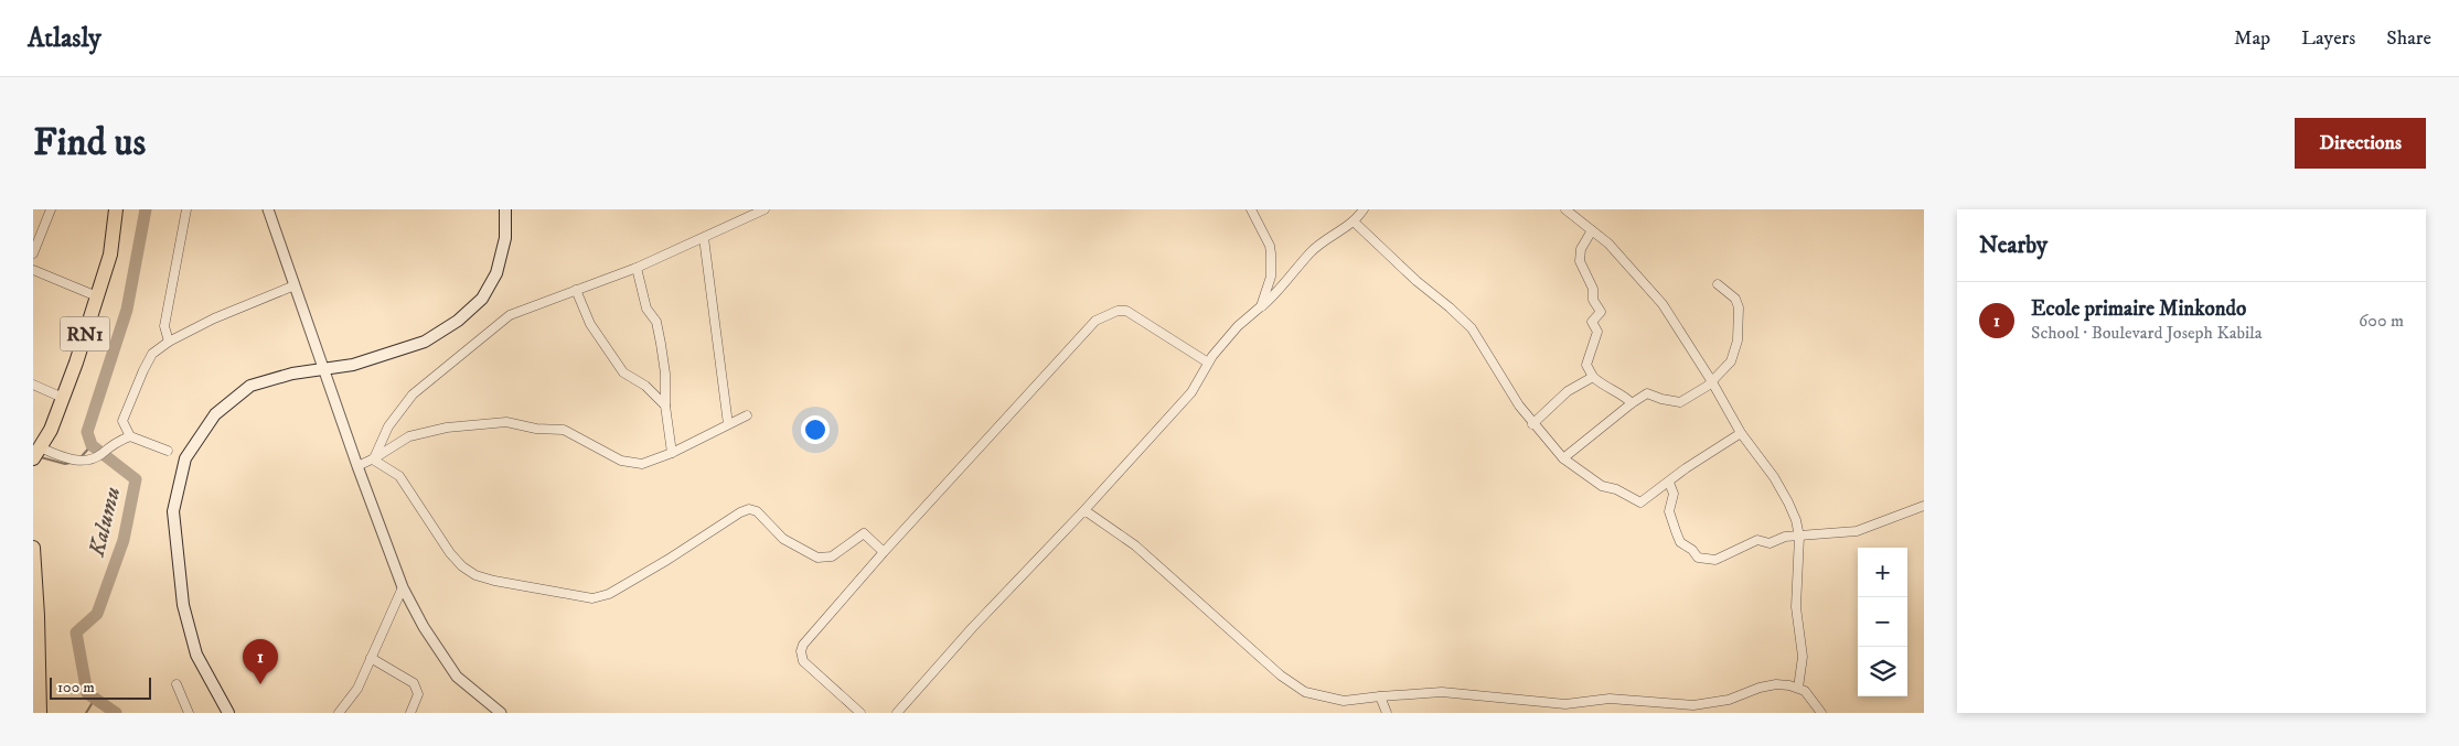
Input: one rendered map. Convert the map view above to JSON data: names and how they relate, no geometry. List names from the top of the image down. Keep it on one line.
{"streets":{"highway":["RN1"]},"water":["Kalumu"],"scale_bar":"100 m","page":{"header":"Atlasly","nav":["Map","Layers","Share"],"buttons":"Directions","title":"Find us","heading":"Nearby","list":[{"mark":"1","name":"Ecole primaire Minkondo","note":"School · Boulevard Joseph Kabila","value":"600 m"}],"map_buttons":["+","−"],"pins":"1","scale":"100 m"}}
